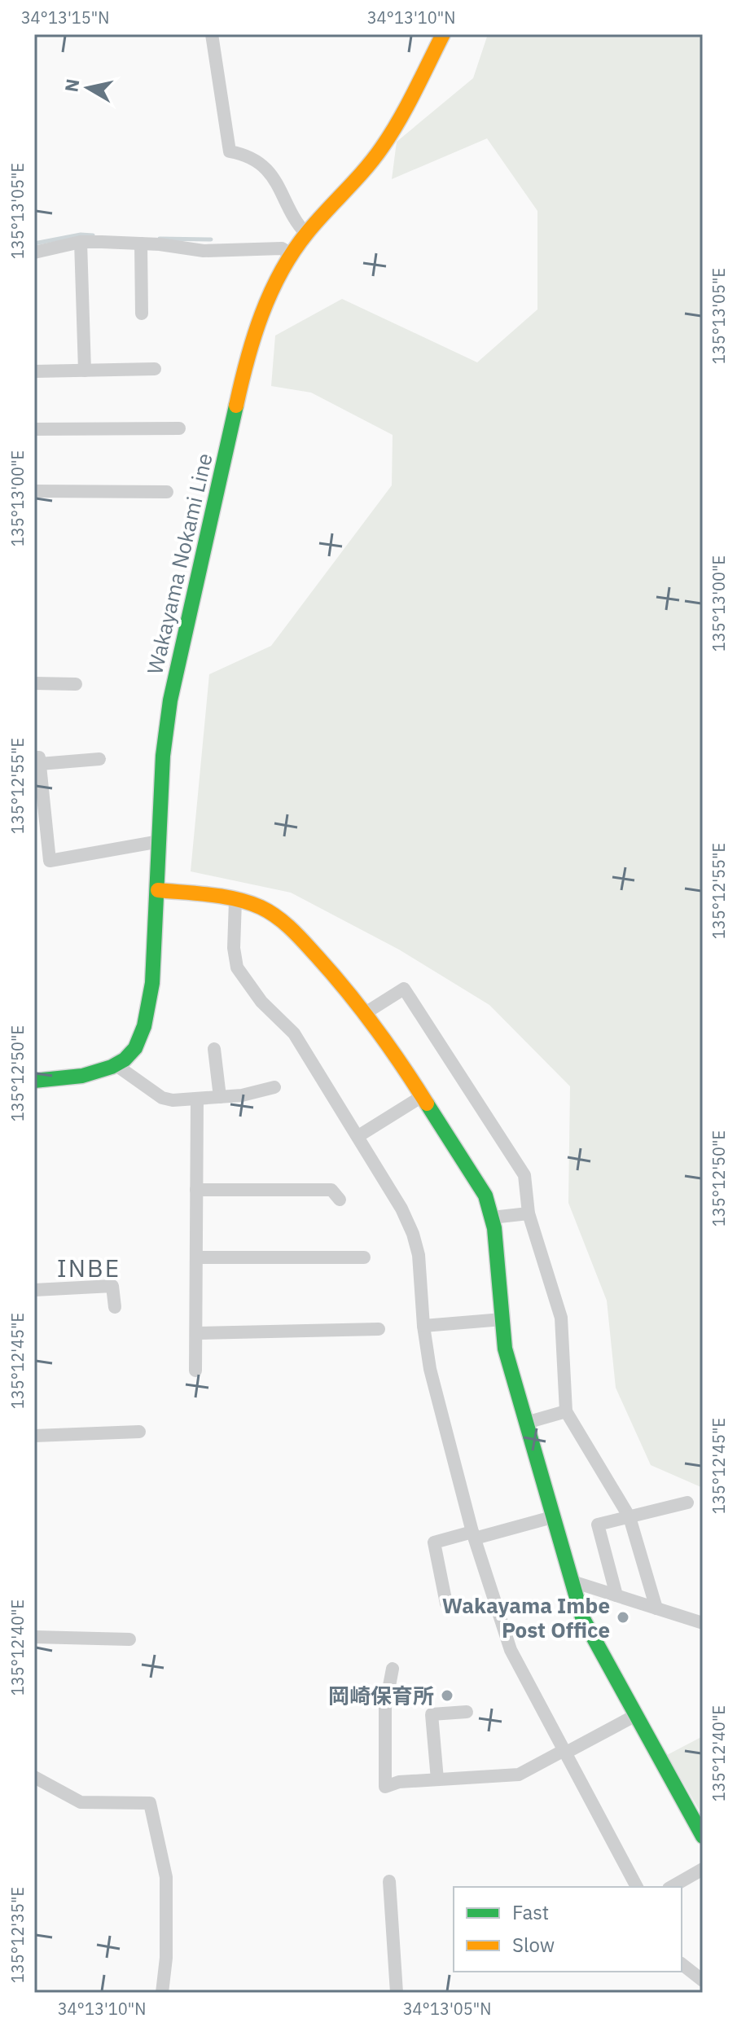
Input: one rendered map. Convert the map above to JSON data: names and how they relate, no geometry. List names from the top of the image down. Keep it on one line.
{"streets":{"main road":["Wakayama Nokami Line"]},"districts":["INBE"],"places":["Wakayama Imbe Post Office","岡崎保育所"],"legend":["Fast","Slow"],"north":"left","coordinates":["34°13'15\"N","34°13'10\"N","135°13'05\"E","135°13'00\"E","135°12'55\"E","135°12'50\"E","135°12'45\"E","135°12'40\"E","135°12'35\"E","34°13'05\"N"]}
